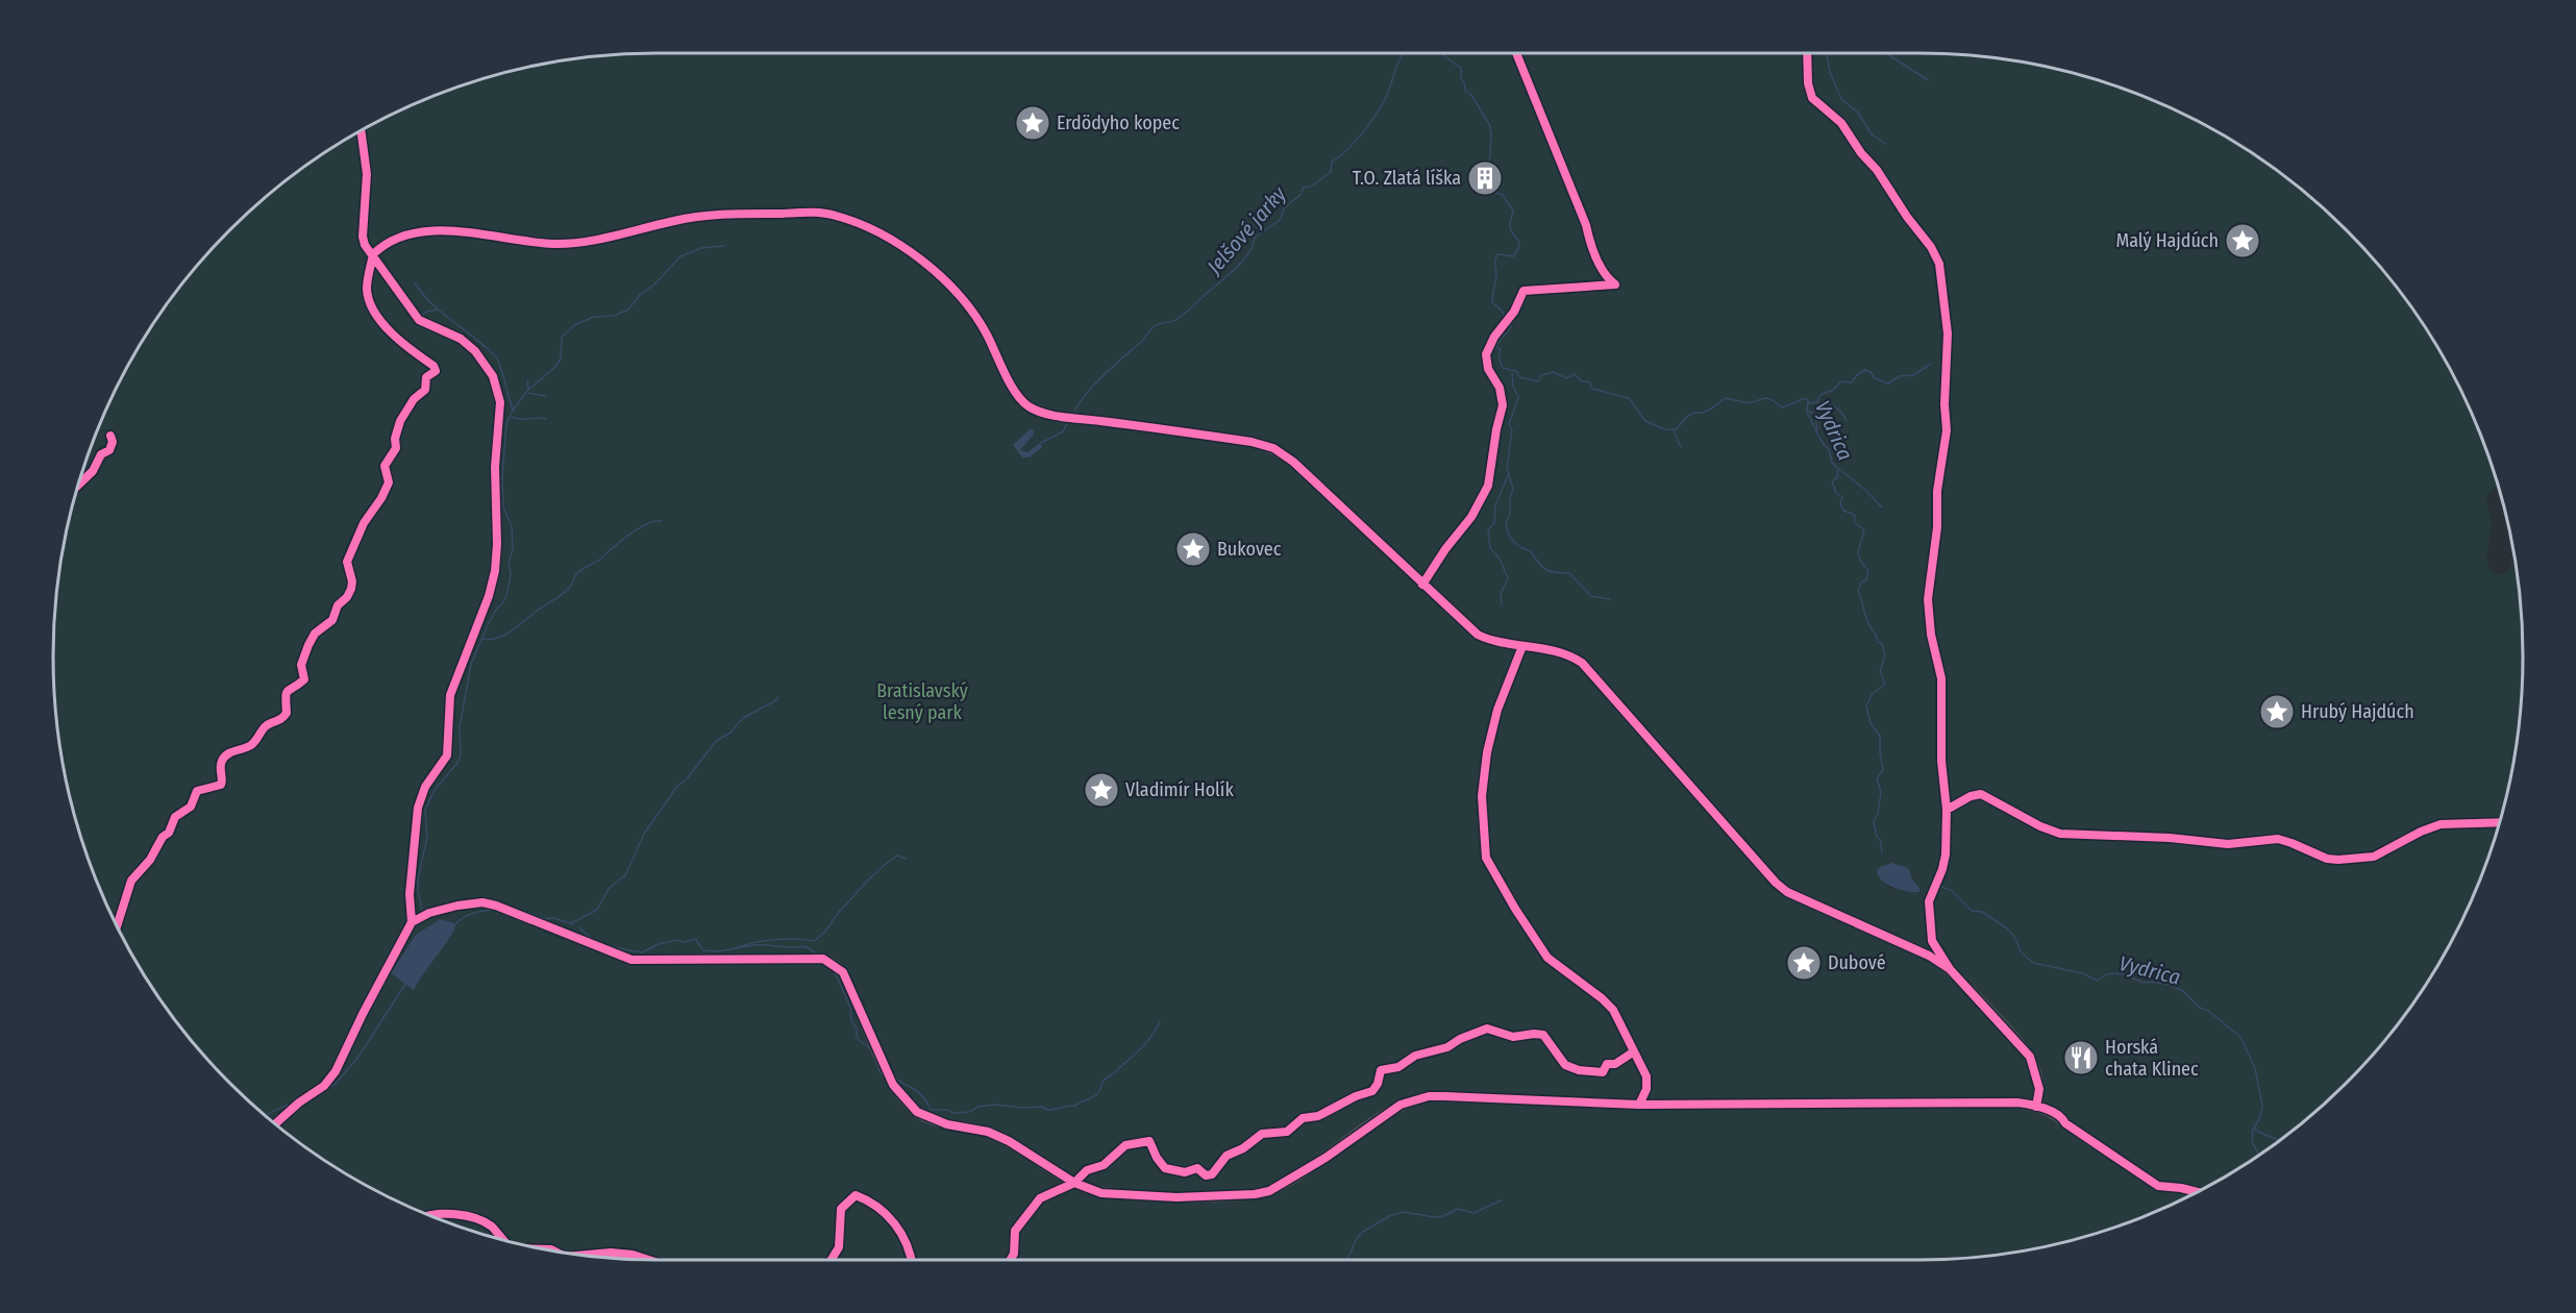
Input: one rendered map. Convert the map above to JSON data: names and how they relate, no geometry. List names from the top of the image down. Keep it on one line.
{"water":["Jelšové jarky","Vydrica"],"parks":["Bratislavský lesný park"],"places":{"place":["Erdödyho kopec","Malý Hajdúch","Bukovec","Hrubý Hajdúch","Vladimír Holík","Dubové"],"building":["T.O. Zlatá líška"],"restaurant":["Horská chata Klinec"]}}
